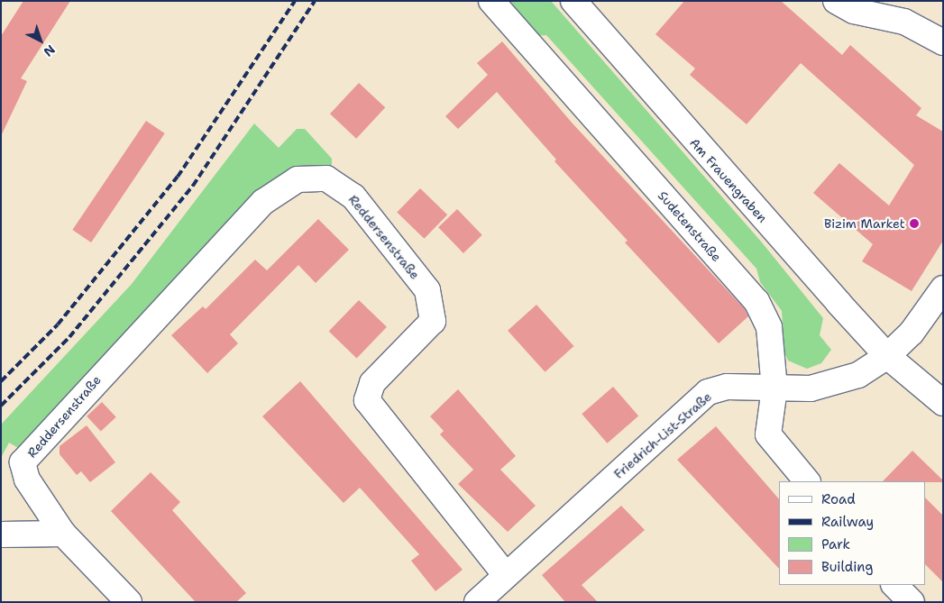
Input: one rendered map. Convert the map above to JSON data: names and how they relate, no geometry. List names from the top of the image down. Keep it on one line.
{"streets":{"street":["Am Frauengraben","Sudetenstraße","Reddersenstraße","Friedrich-List-Straße"]},"crossings":[["Am Frauengraben","Friedrich-List-Straße"],["Sudetenstraße","Friedrich-List-Straße"],["Reddersenstraße","Friedrich-List-Straße"]],"places":["Bizim Market"],"legend":["Road","Railway","Park","Building"],"north":"bottom right"}
